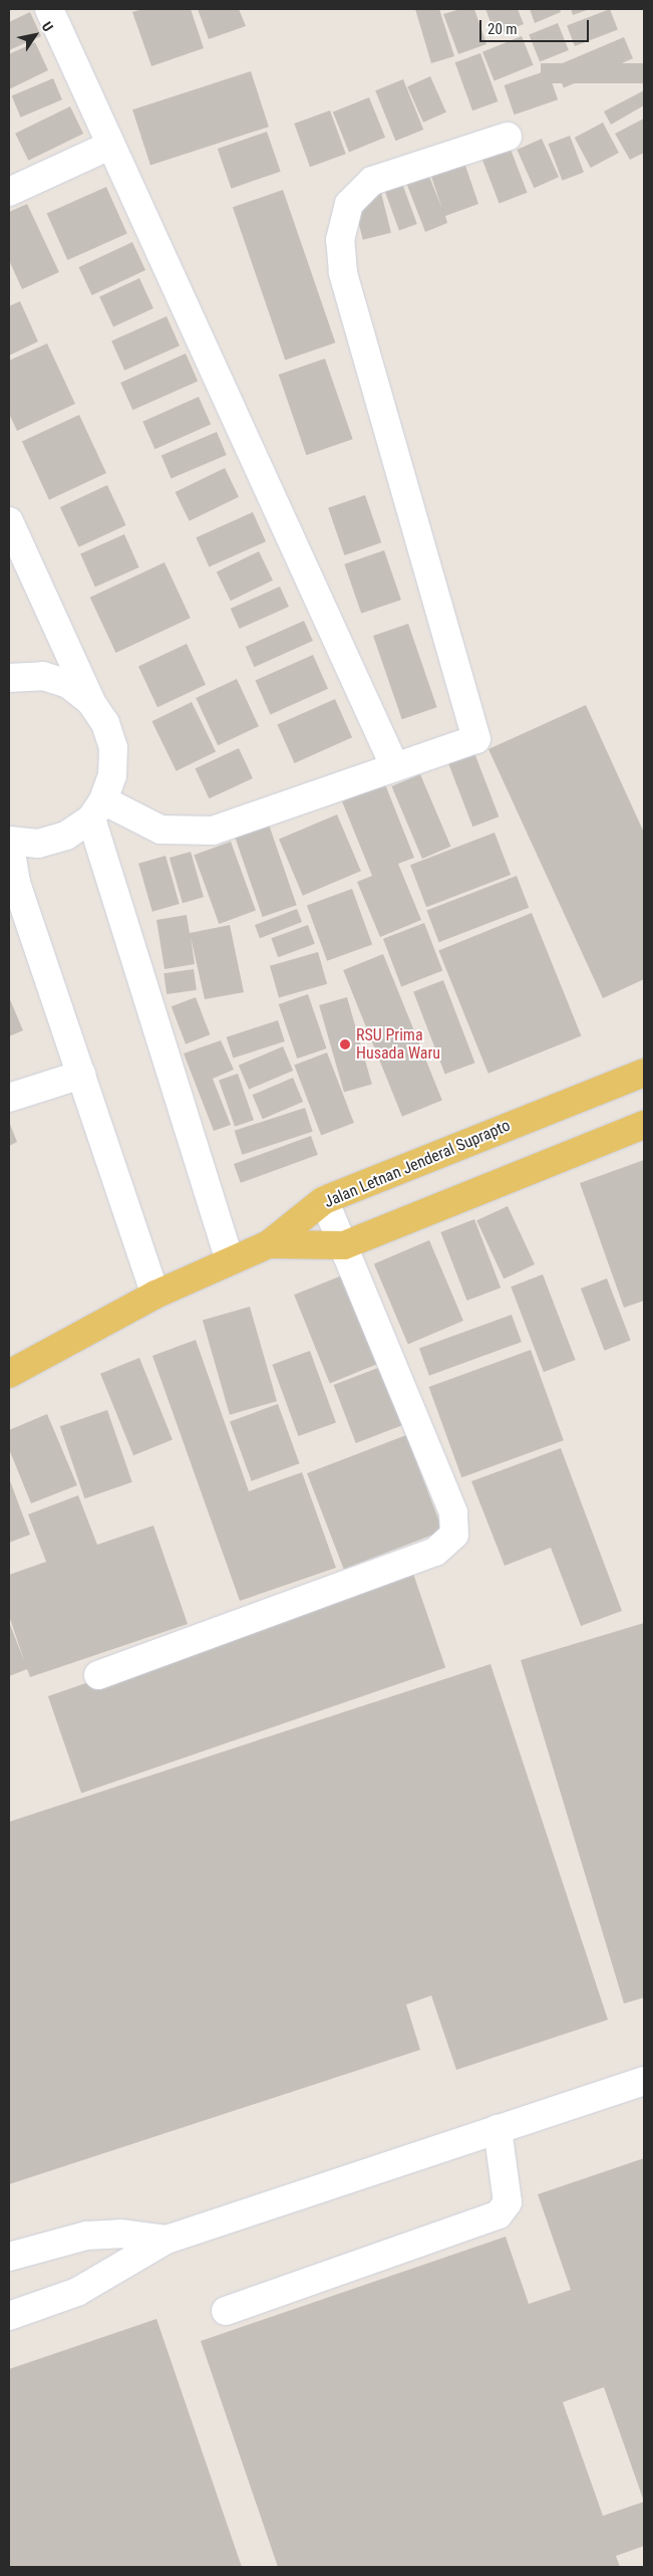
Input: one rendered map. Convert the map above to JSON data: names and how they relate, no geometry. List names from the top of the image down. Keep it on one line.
{"streets":{"main road":["Jalan Letnan Jenderal Suprapto"]},"places":["RSU Prima Husada Waru"],"scale_bar":"20 m","north":"top right"}
